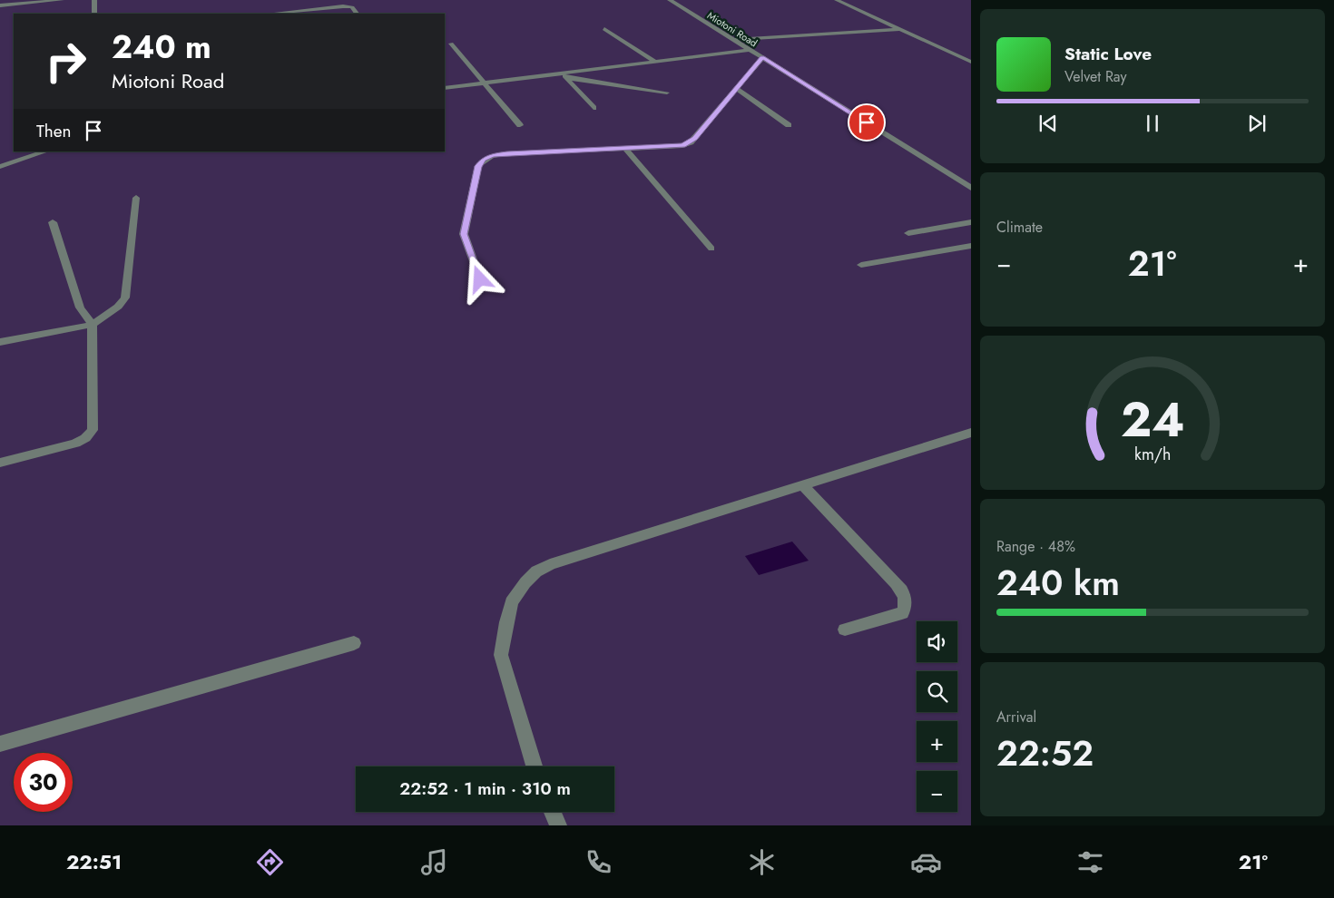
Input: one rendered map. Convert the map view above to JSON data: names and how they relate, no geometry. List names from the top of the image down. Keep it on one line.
{"streets":{"street":["Miotoni Road"]},"page":{"turn":["240 m","Miotoni Road"],"song":["Static Love","Velvet Ray"],"then":"Then","tile":["Climate",["Range · 48%","240 km"],["Arrival","22:52"]],"heat":["−","21°","+"],"map_buttons":["+","−"],"limit":"30","trip":"22:52 · 1 min · 310 m","tabs":["22:51","21°"],"gauge":["24","km/h"]}}
